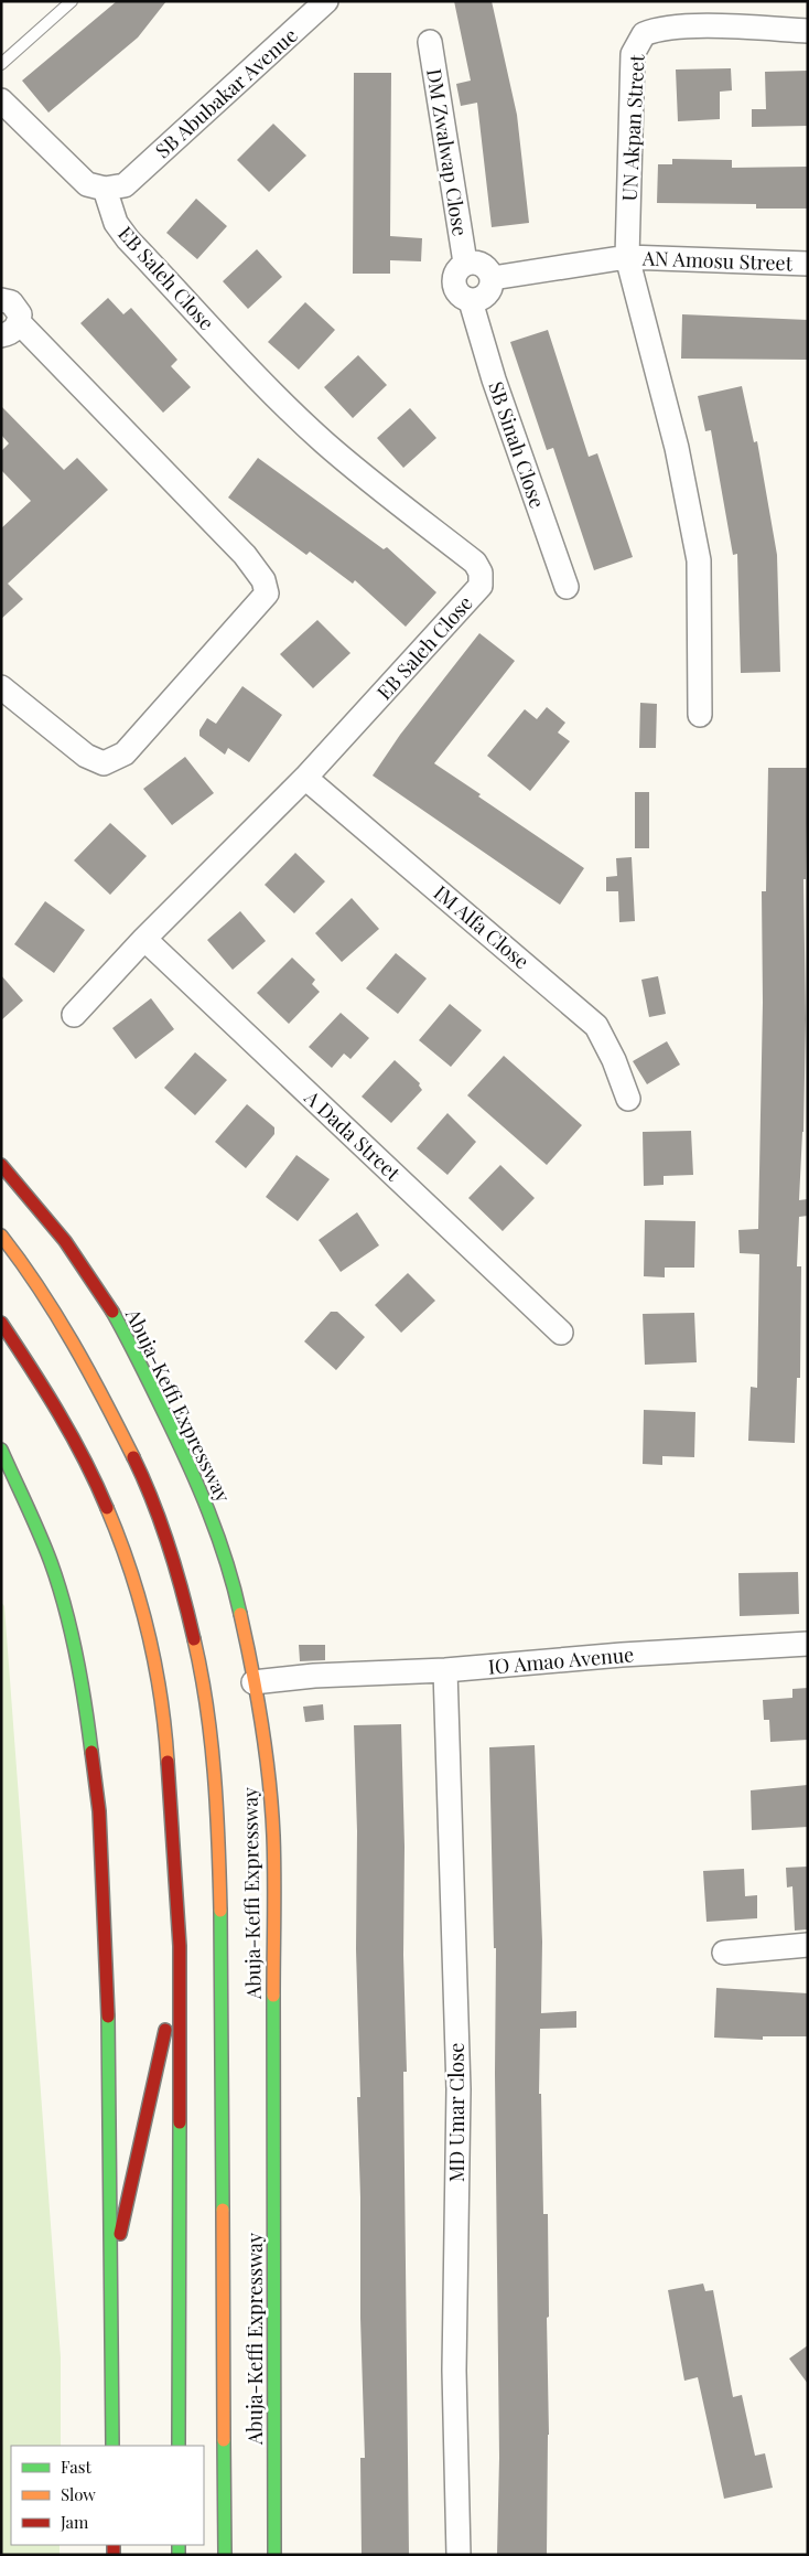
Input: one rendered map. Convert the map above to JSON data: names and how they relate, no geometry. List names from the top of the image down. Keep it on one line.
{"streets":{"highway":["Abuja-Keffi Expressway"],"street":["SB Abubakar Avenue","UN Akpan Street","DM Zwalwap Close","AN Amosu Street","EB Saleh Close","SB Sinah Close","IM Alfa Close","A Dada Street","IO Amao Avenue","MD Umar Close"]},"crossings":[["SB Abubakar Avenue","EB Saleh Close"],["UN Akpan Street","AN Amosu Street"],["DM Zwalwap Close","AN Amosu Street"],["DM Zwalwap Close","SB Sinah Close"],["AN Amosu Street","SB Sinah Close"],["EB Saleh Close","IM Alfa Close"],["EB Saleh Close","A Dada Street"],["Abuja-Keffi Expressway","IO Amao Avenue"],["IO Amao Avenue","MD Umar Close"]],"legend":["Fast","Slow","Jam"]}
